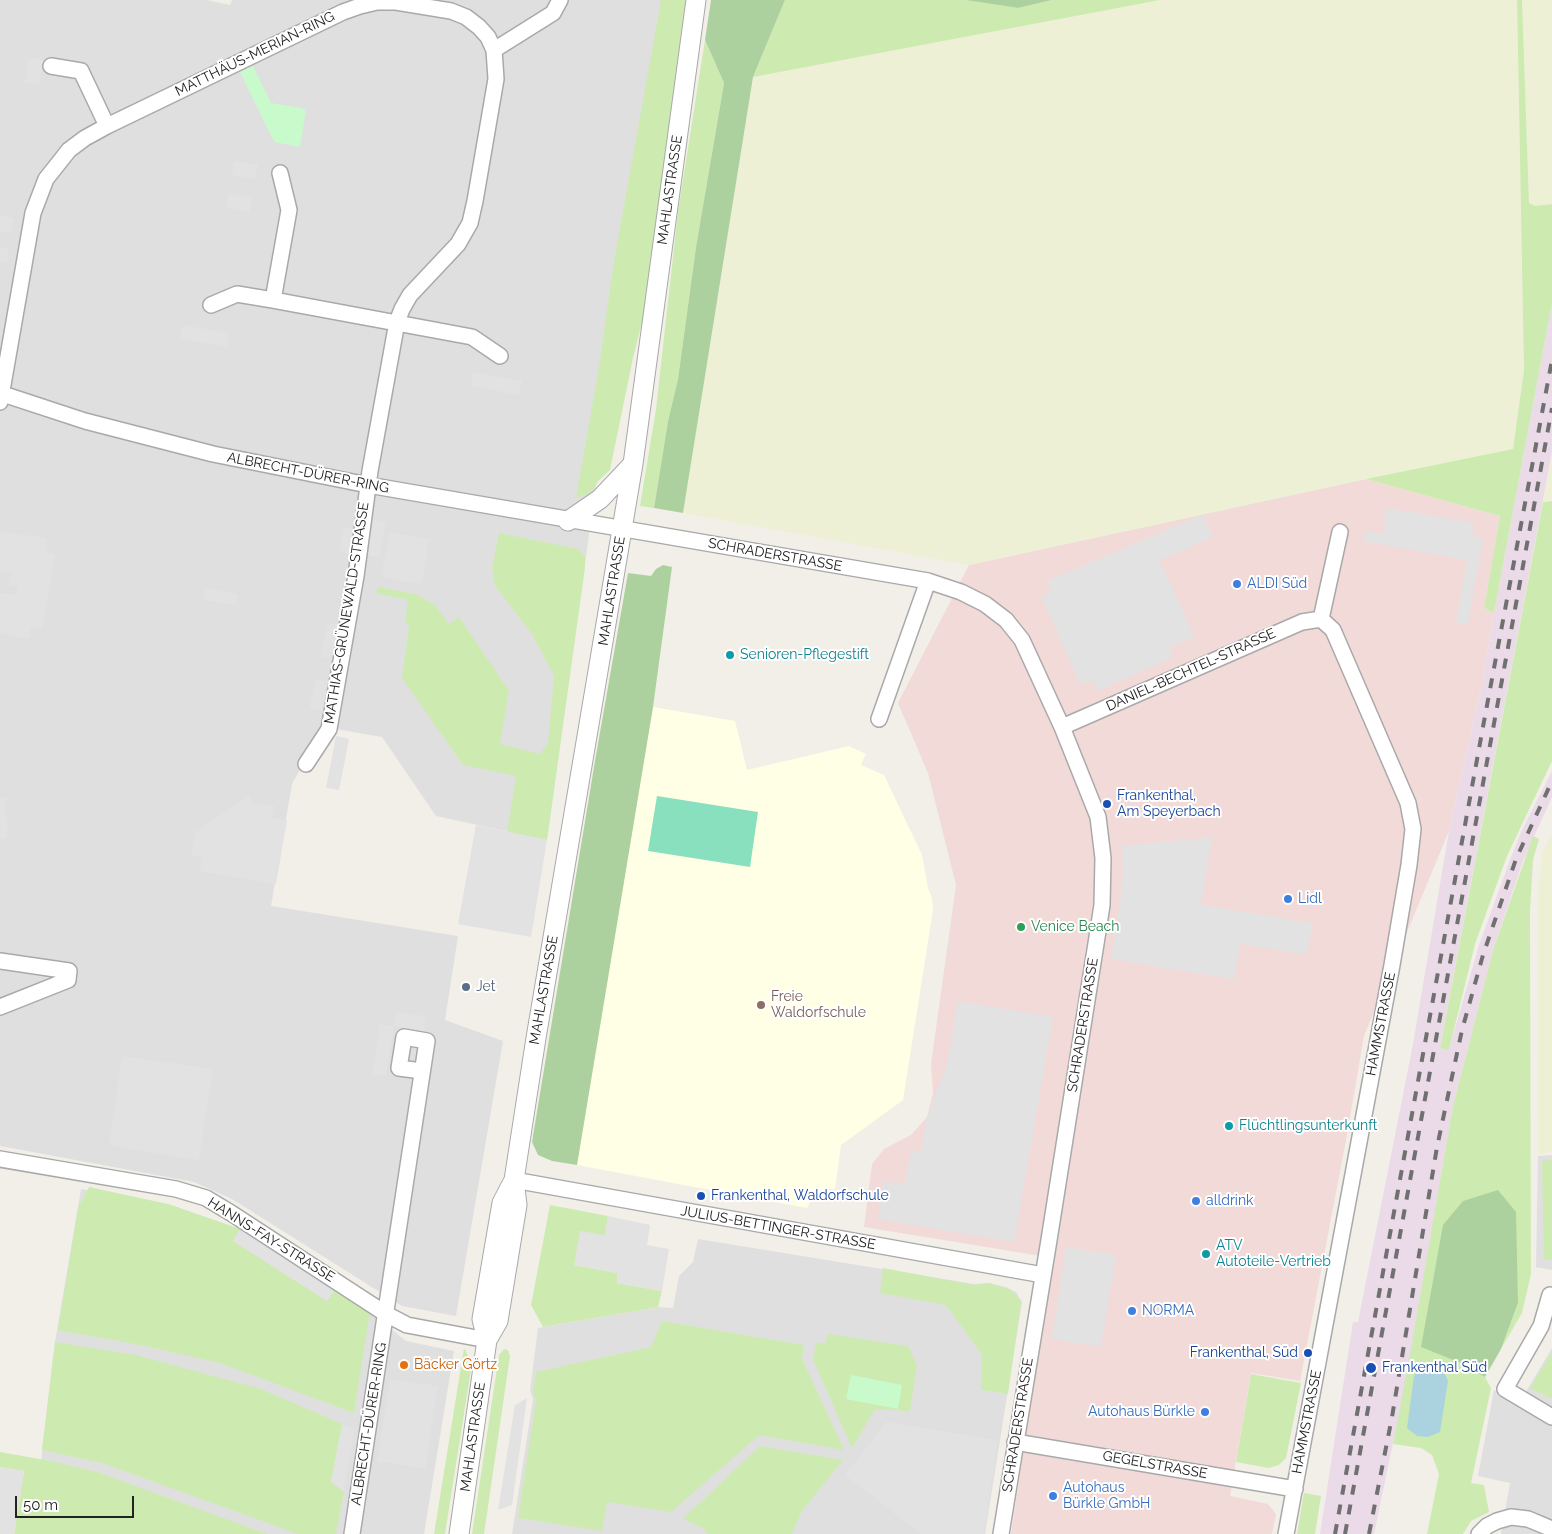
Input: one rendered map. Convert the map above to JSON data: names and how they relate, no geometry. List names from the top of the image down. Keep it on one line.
{"streets":{"street":["MATTHÄUS-MERIAN-RING","MAHLASTRASSE","ALBRECHT-DÜRER-RING","SCHRADERSTRASSE","MATHIAS-GRÜNEWALD-STRASSE","DANIEL-BECHTEL-STRASSE","HAMMSTRASSE","JULIUS-BETTINGER-STRASSE","HANNS-FAY-STRASSE","GEGELSTRASSE"]},"crossings":[["MATTHÄUS-MERIAN-RING","ALBRECHT-DÜRER-RING"],["MATTHÄUS-MERIAN-RING","MATHIAS-GRÜNEWALD-STRASSE"],["MAHLASTRASSE","ALBRECHT-DÜRER-RING"],["MAHLASTRASSE","SCHRADERSTRASSE"],["MAHLASTRASSE","JULIUS-BETTINGER-STRASSE"],["MAHLASTRASSE","HANNS-FAY-STRASSE"],["ALBRECHT-DÜRER-RING","SCHRADERSTRASSE"],["ALBRECHT-DÜRER-RING","MATHIAS-GRÜNEWALD-STRASSE"],["ALBRECHT-DÜRER-RING","HANNS-FAY-STRASSE"],["SCHRADERSTRASSE","DANIEL-BECHTEL-STRASSE"],["SCHRADERSTRASSE","JULIUS-BETTINGER-STRASSE"],["SCHRADERSTRASSE","GEGELSTRASSE"],["DANIEL-BECHTEL-STRASSE","HAMMSTRASSE"],["HAMMSTRASSE","GEGELSTRASSE"]],"places":["ALDI Süd","Senioren-Pflegestift","Frankenthal, Am Speyerbach","Lidl","Venice Beach","Jet","Freie Waldorfschule","Flüchtlingsunterkunft","Frankenthal, Waldorfschule","alldrink","ATV Autoteile-Vertrieb","NORMA","Frankenthal, Süd","Bäcker Görtz","Frankenthal Süd","Autohaus Bürkle","Autohaus Bürkle GmbH"],"scale_bar":"50 m"}
